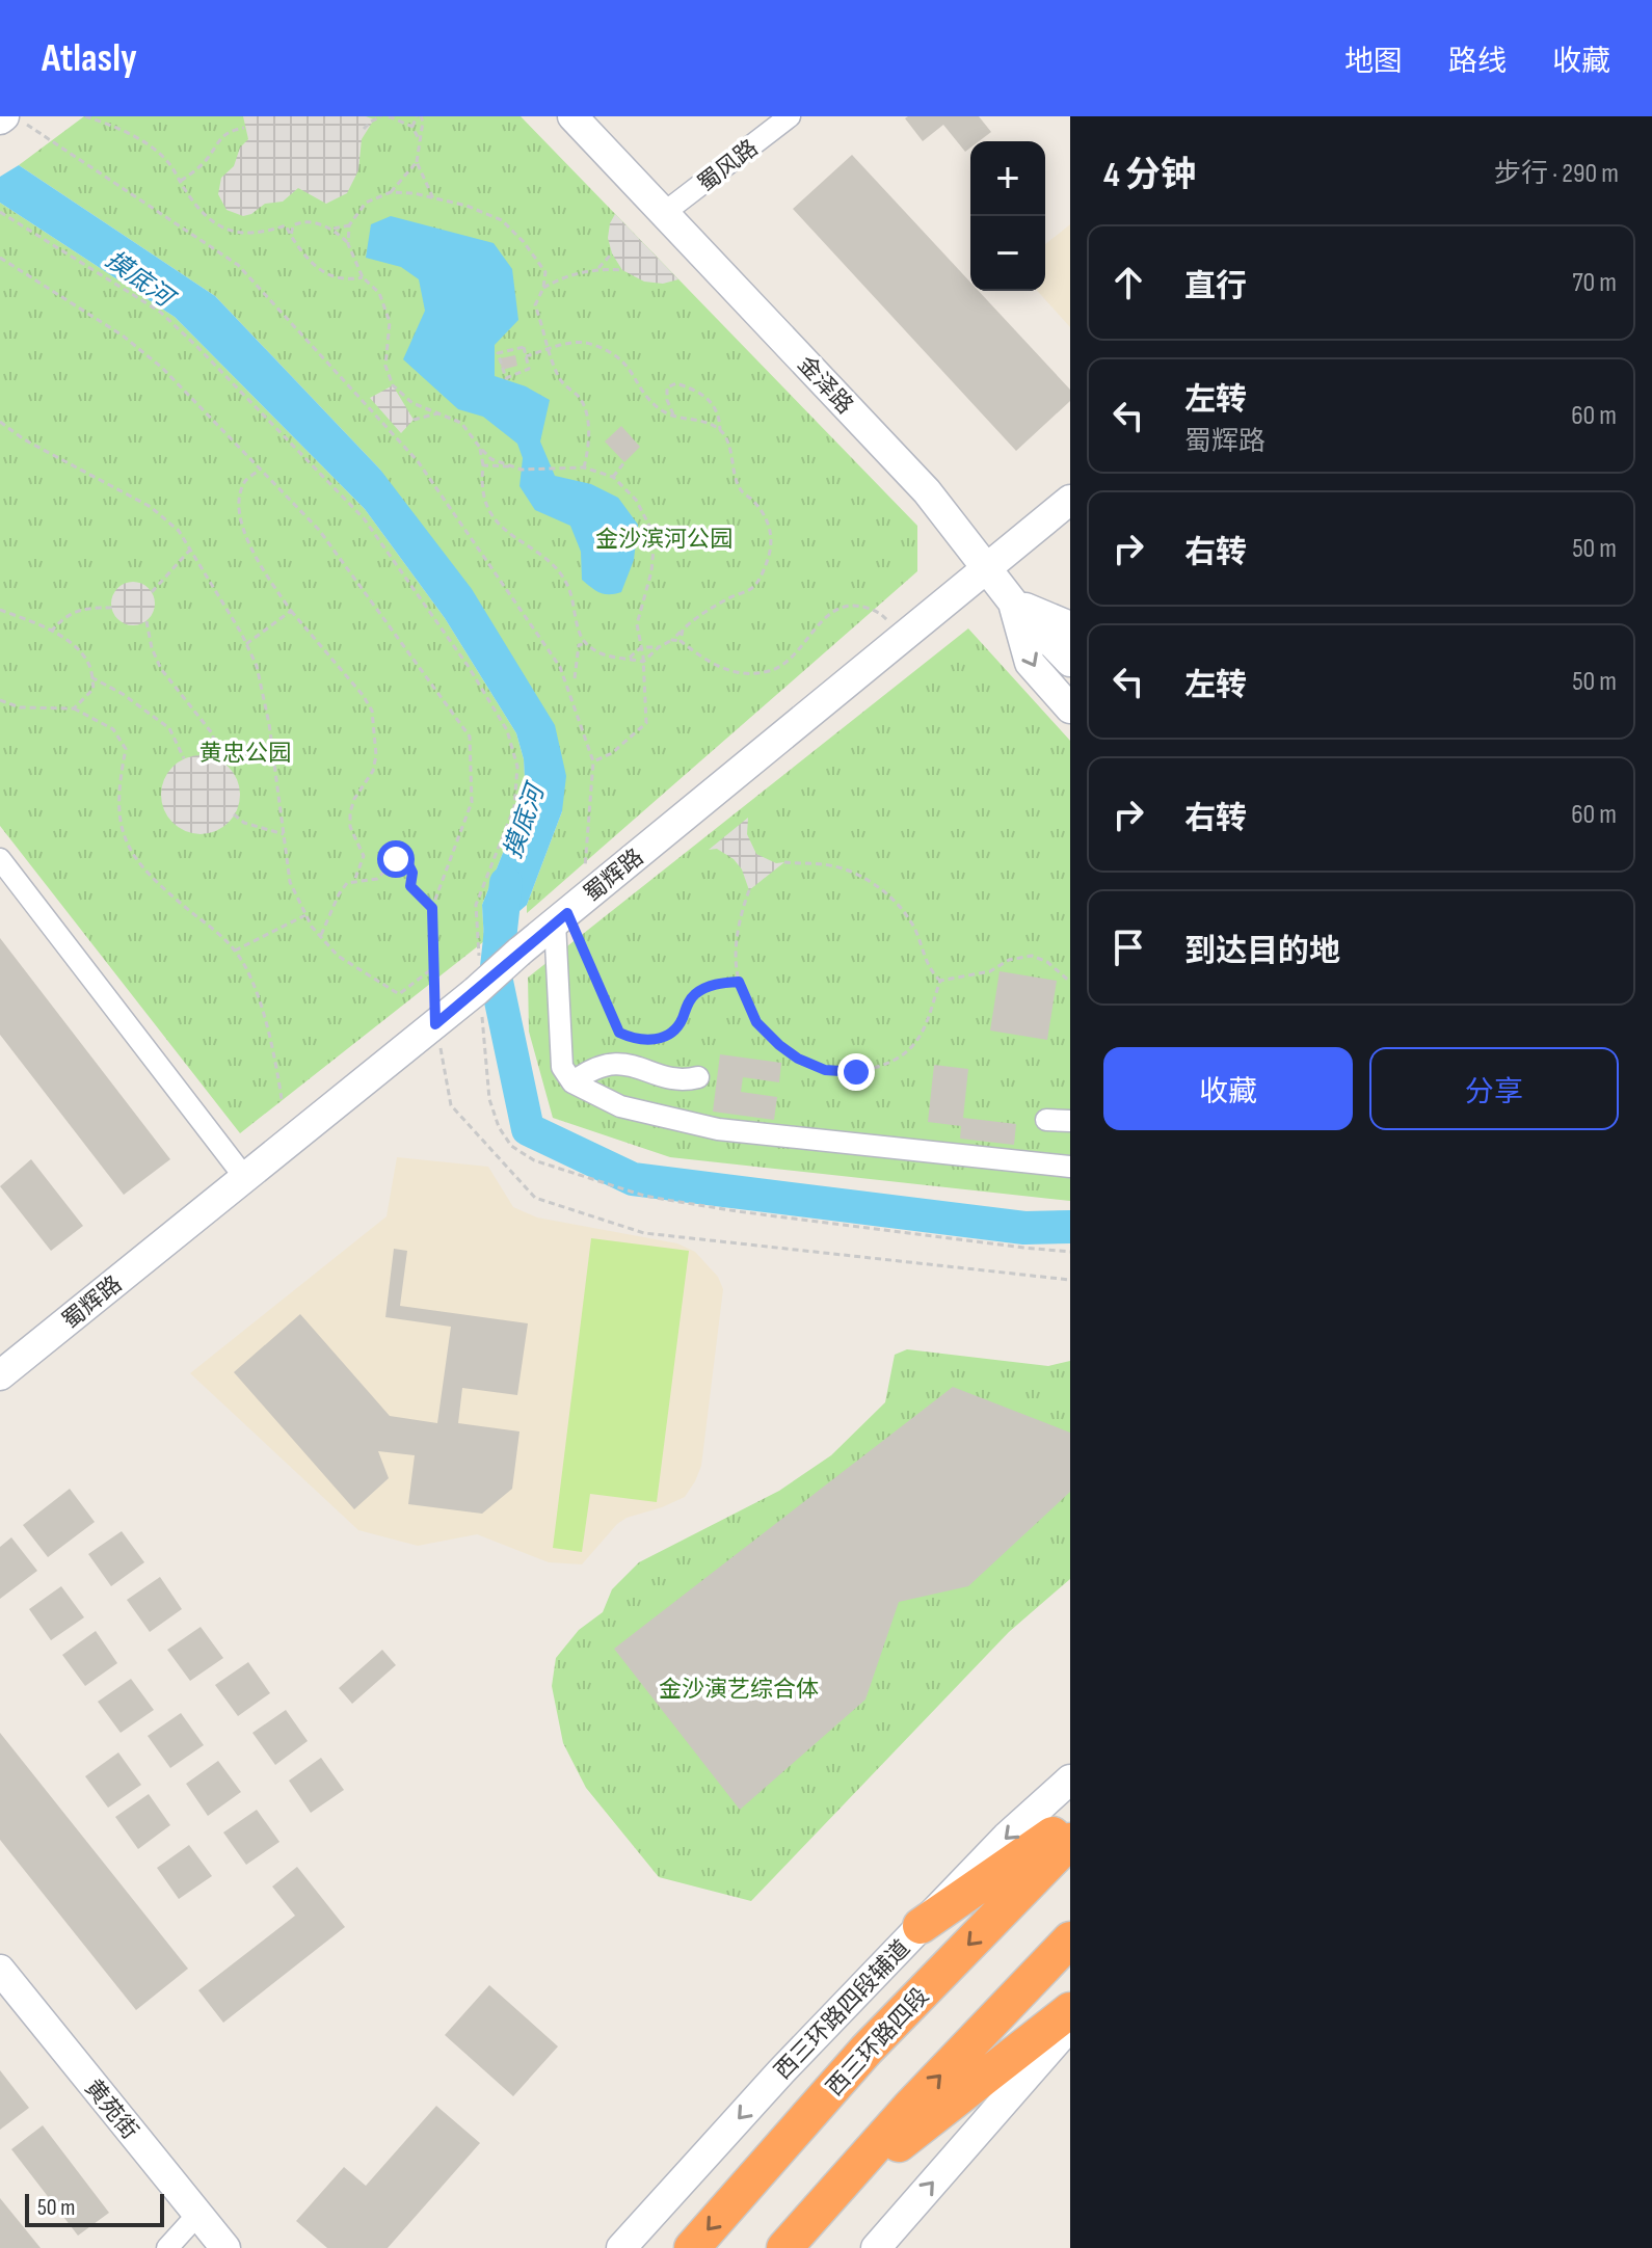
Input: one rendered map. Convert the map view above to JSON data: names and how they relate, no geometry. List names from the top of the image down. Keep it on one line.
{"streets":{"highway":["西三环路四段"],"street":["蜀风路","金泽路","蜀辉路","西三环路四段辅道","黄苑街"]},"crossings":[["蜀风路","金泽路"],["金泽路","蜀辉路"]],"water":["摸底河"],"parks":["金沙滨河公园","黄忠公园","金沙演艺综合体"],"scale_bar":"50 m","page":{"header":"Atlasly","nav":["地图","路线","收藏"],"heading":["4 分钟","步行 · 290 m"],"map_buttons":["+","−"],"list":[["直行","70 m"],["左转","蜀辉路","60 m"],["右转","50 m"],["左转","50 m"],["右转","60 m"],"到达目的地"],"buttons":["收藏","分享"],"scale":"50 m"}}
